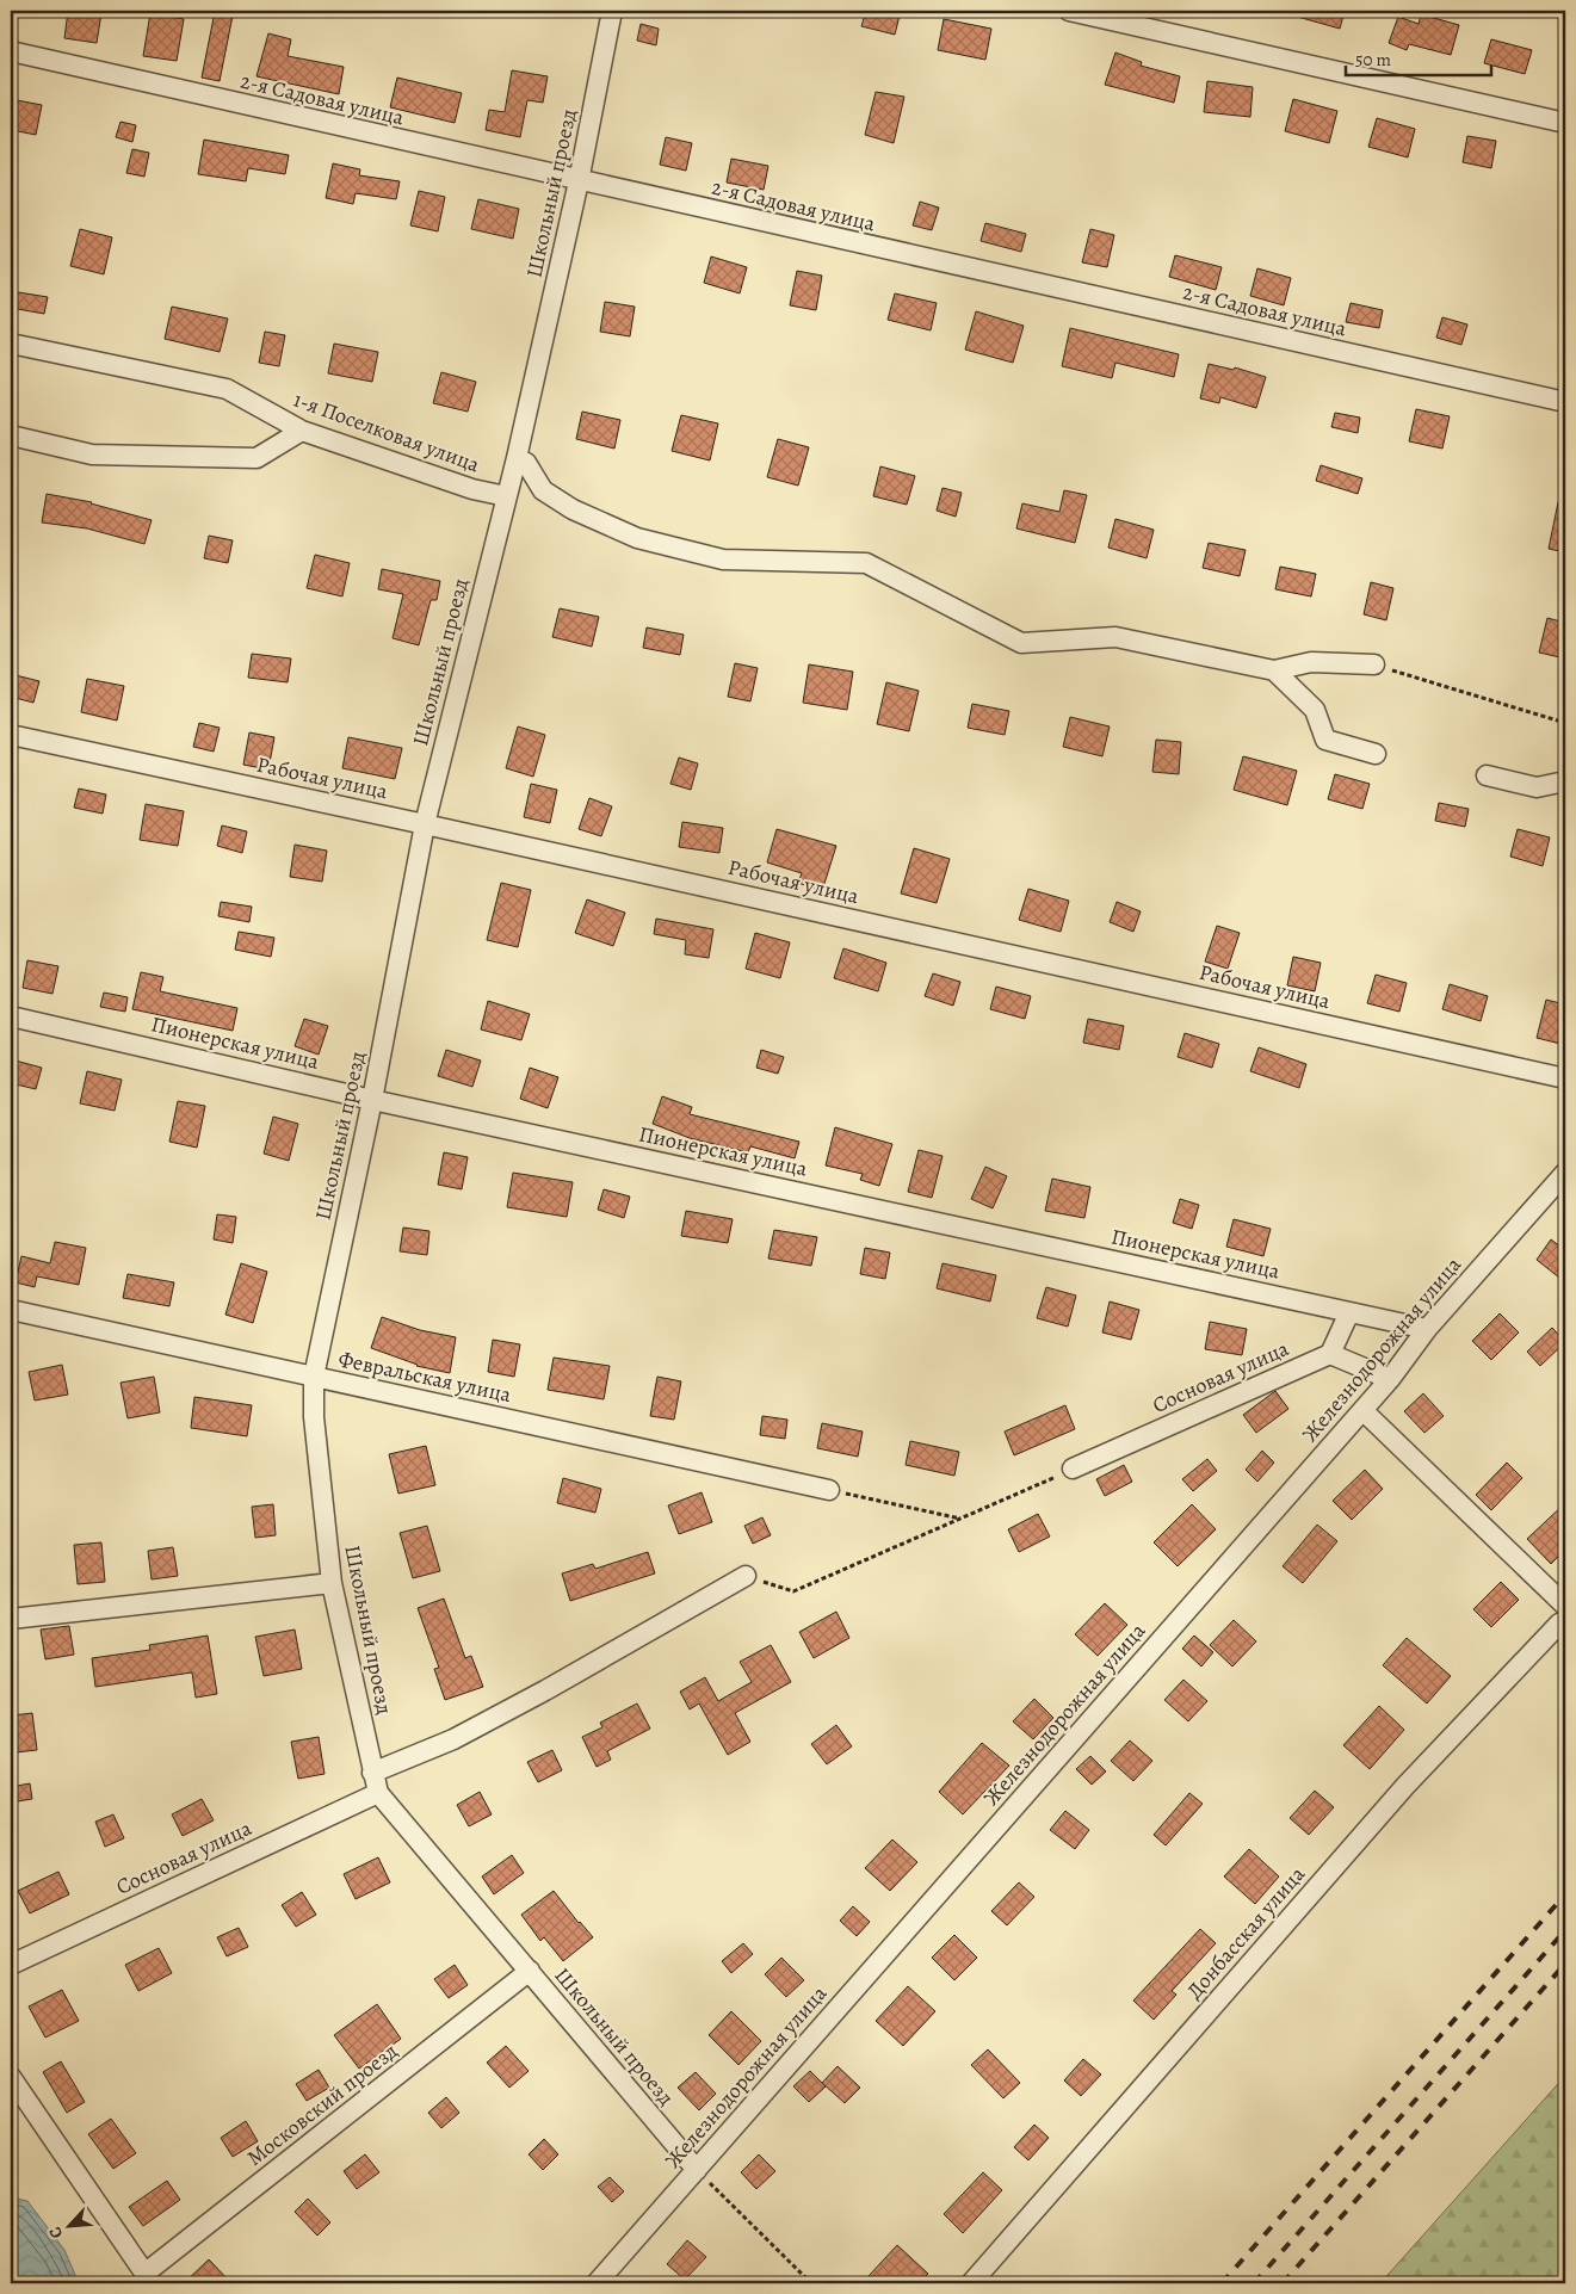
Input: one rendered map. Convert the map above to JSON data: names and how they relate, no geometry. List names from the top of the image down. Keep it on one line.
{"streets":{"street":["2-я Садовая улица","Школьный проезд","1-я Поселковая улица","Рабочая улица","Пионерская улица","Железнодорожная улица","Февральская улица","Сосновая улица","Донбасская улица","Московский проезд"]},"crossings":[["2-я Садовая улица","Школьный проезд"],["Школьный проезд","1-я Поселковая улица"],["Школьный проезд","Рабочая улица"],["Школьный проезд","Пионерская улица"],["Школьный проезд","Железнодорожная улица"],["Школьный проезд","Февральская улица"],["Школьный проезд","Сосновая улица"],["Школьный проезд","Московский проезд"],["Пионерская улица","Железнодорожная улица"]],"scale_bar":"50 m","north":"bottom left"}
